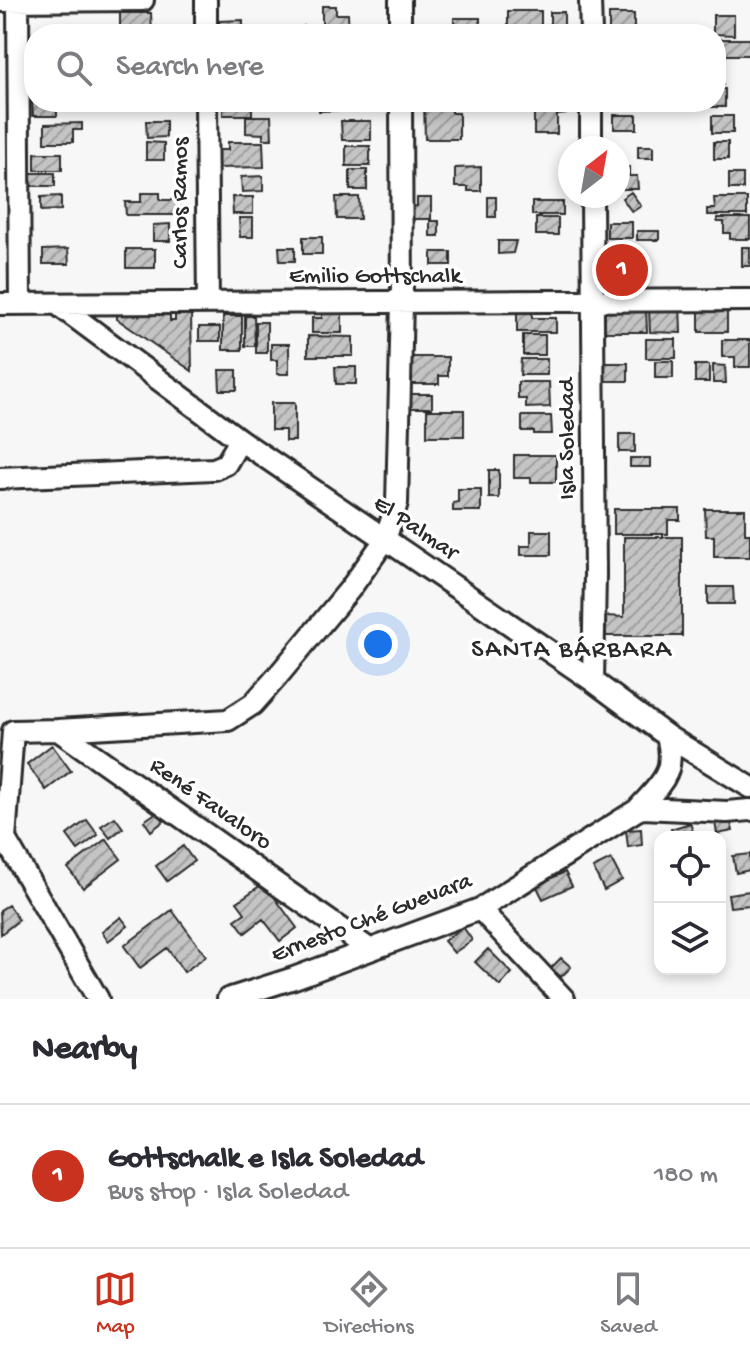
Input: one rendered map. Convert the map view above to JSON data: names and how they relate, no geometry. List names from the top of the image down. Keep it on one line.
{"streets":{"street":["Carlos Ramos","Emilio Gottschalk","Isla Soledad","El Palmar","René Favaloro","Ernesto Ché Guevara"]},"crossings":[["Carlos Ramos","Emilio Gottschalk"],["Emilio Gottschalk","Isla Soledad"],["Emilio Gottschalk","El Palmar"],["Isla Soledad","El Palmar"],["El Palmar","Ernesto Ché Guevara"],["René Favaloro","Ernesto Ché Guevara"]],"districts":["SANTA BÁRBARA"],"north":"top right","page":{"search":"Search here","pins":"1","heading":"Nearby","list":[{"mark":"1","name":"Gottschalk e Isla Soledad","note":"Bus stop · Isla Soledad","value":"180 m"}],"nav":["Map","Directions","Saved"]}}
